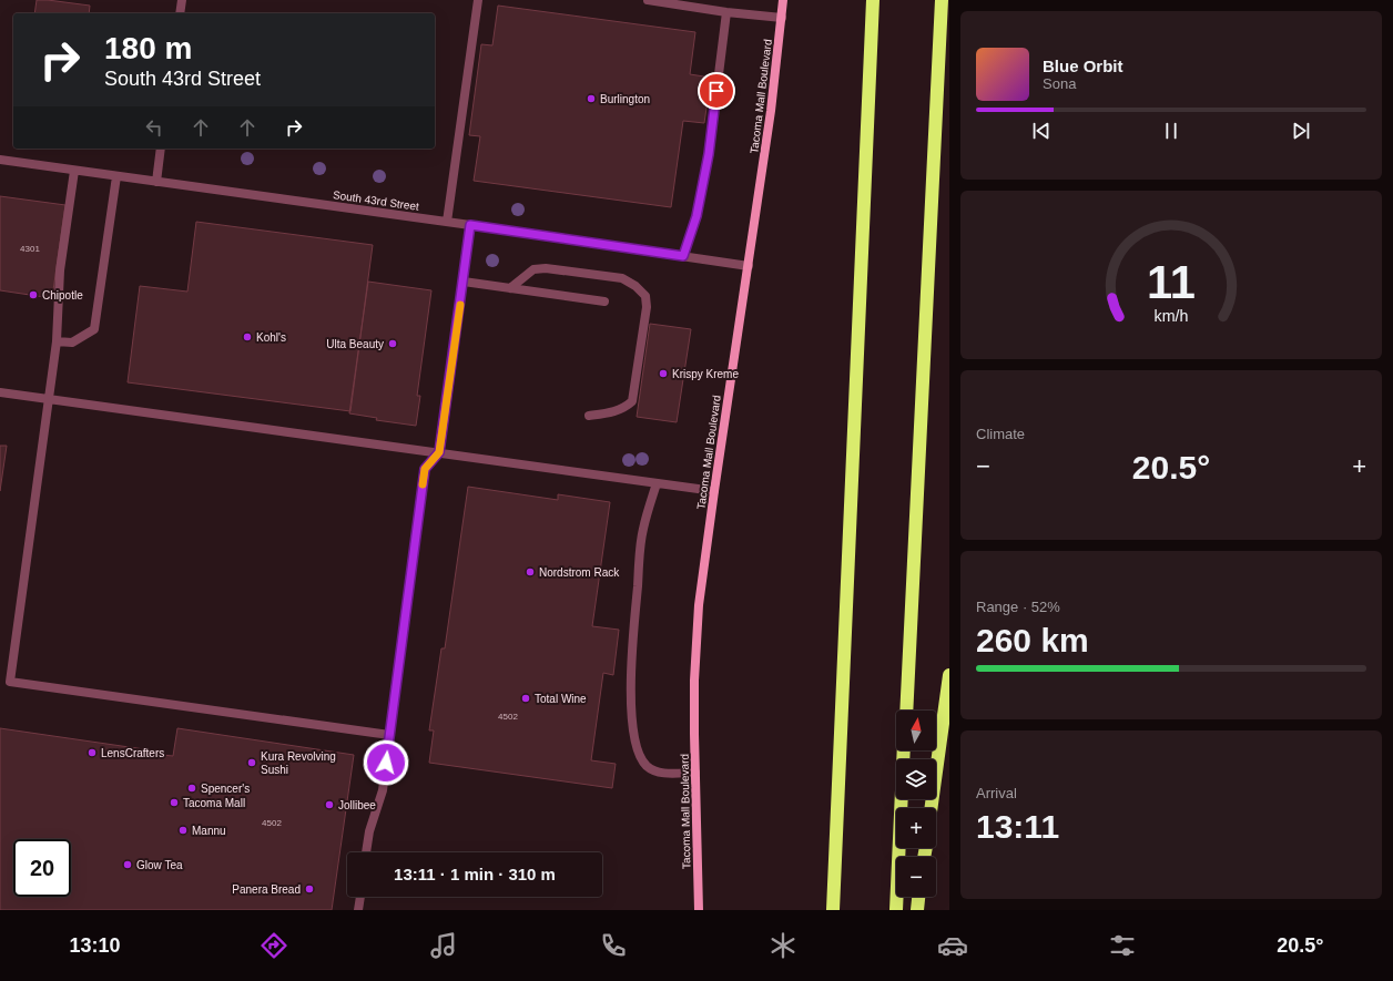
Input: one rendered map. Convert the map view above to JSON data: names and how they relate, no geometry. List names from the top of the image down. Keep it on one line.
{"streets":{"street":["Tacoma Mall Boulevard"],"lane":["South 43rd Street"]},"crossings":[["Tacoma Mall Boulevard","South 43rd Street"]],"places":["Burlington","Chipotle","Kohl's","Ulta Beauty","Krispy Kreme","Nordstrom Rack","Total Wine","LensCrafters","Kura Revolving Sushi","Spencer's","Tacoma Mall","Jollibee","Mannu","Glow Tea","Panera Bread"],"house_numbers":["4301","4502","4502"],"north":"top","page":{"turn":["180 m","South 43rd Street"],"song":["Blue Orbit","Sona"],"tile":["Climate",["Range · 52%","260 km"],["Arrival","13:11"]],"heat":["−","20.5°","+"],"map_buttons":["+","−"],"limit":"20","trip":"13:11 · 1 min · 310 m","tabs":["13:10","20.5°"],"gauge":["11","km/h"]}}
